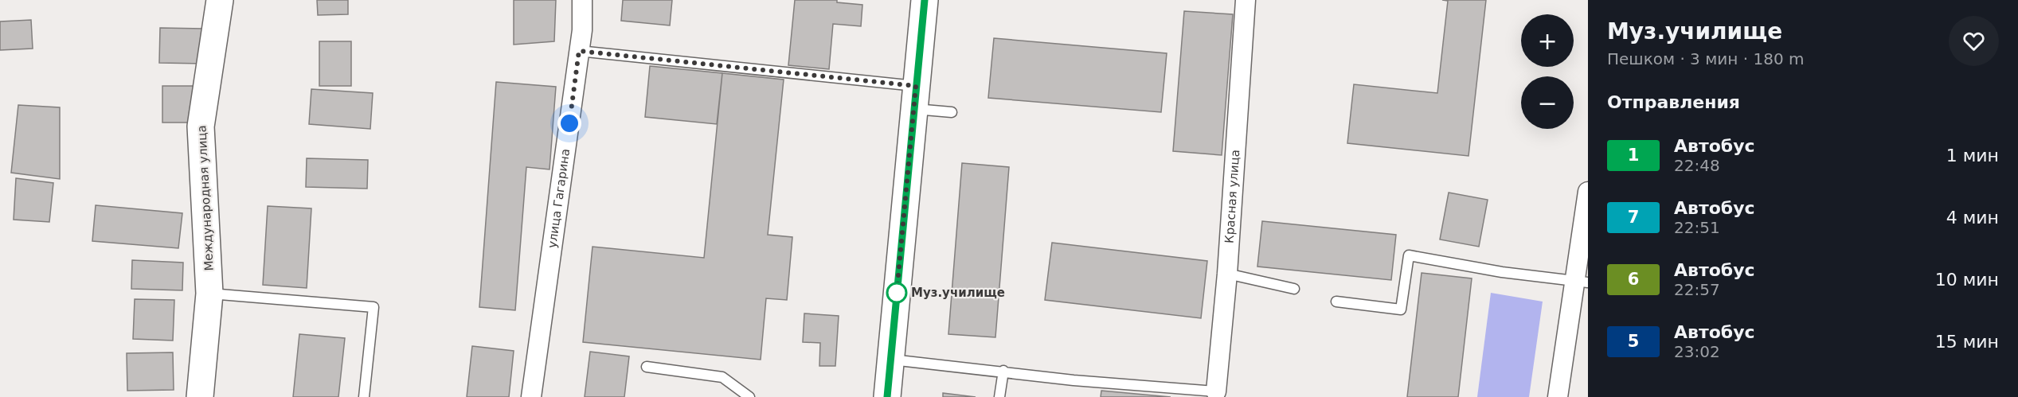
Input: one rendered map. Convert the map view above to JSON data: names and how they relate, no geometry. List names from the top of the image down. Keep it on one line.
{"streets":{"main road":["Международная улица"],"street":["Красная улица","улица Гагарина"]},"places":["Муз.училище"],"lines":["bus line 1"],"page":{"heading":[["Муз.училище","Пешком · 3 мин · 180 m"],"Отправления"],"map_buttons":["+","−"],"list":[{"mark":"1","name":"Автобус","note":"22:48","value":"1 мин"},{"mark":"7","name":"Автобус","note":"22:51","value":"4 мин"},{"mark":"6","name":"Автобус","note":"22:57","value":"10 мин"},{"mark":"5","name":"Автобус","note":"23:02","value":"15 мин"}]}}
